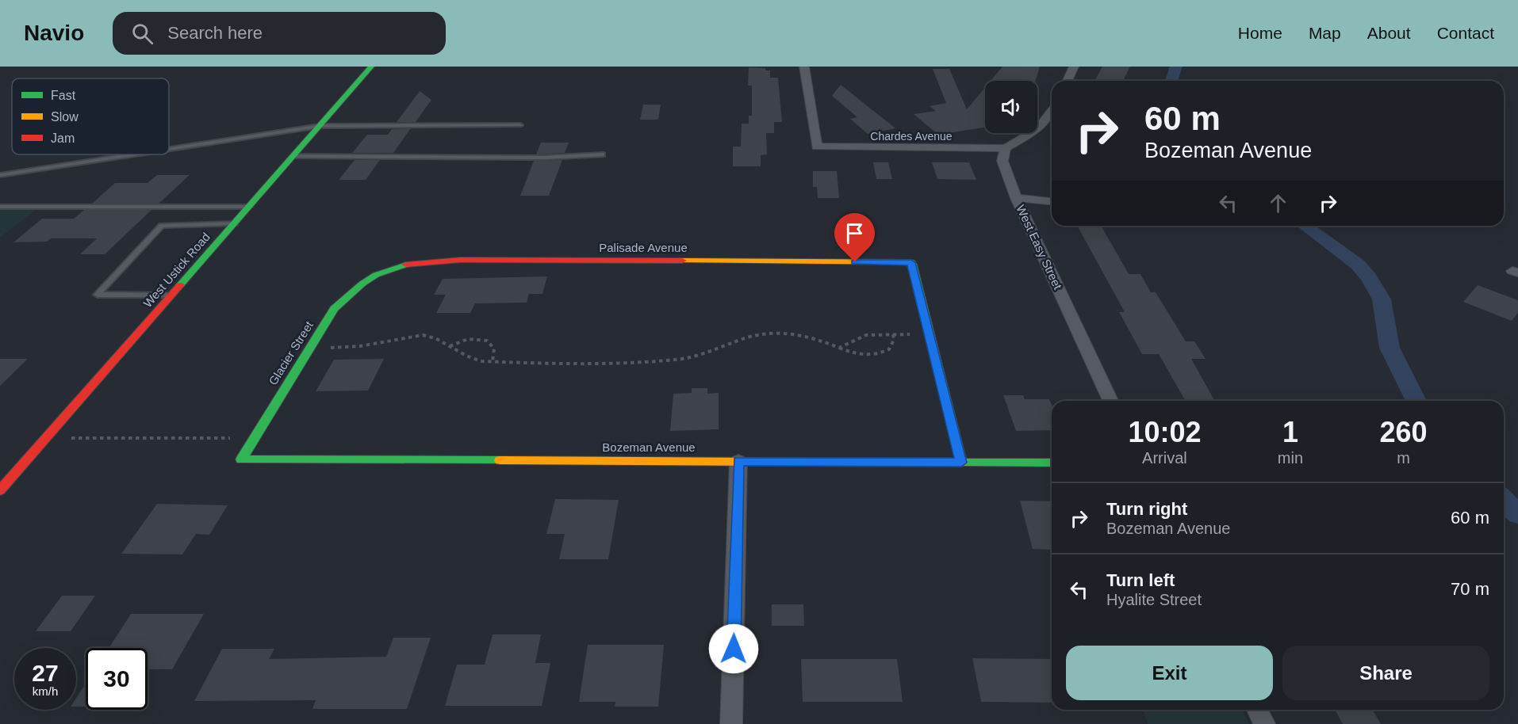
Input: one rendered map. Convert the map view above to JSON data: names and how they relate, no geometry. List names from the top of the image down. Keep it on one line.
{"streets":{"street":["Chardes Avenue","West Easy Street","Palisade Avenue","West Ustick Road","Glacier Street","Bozeman Avenue"]},"crossings":[["Chardes Avenue","West Easy Street"],["Palisade Avenue","Glacier Street"],["Glacier Street","Bozeman Avenue"]],"legend":["Fast","Slow","Jam"],"page":{"header":"Navio","search":"Search here","nav":["Home","Map","About","Contact"],"turn":["60 m","Bozeman Avenue"],"eta":["10:02","Arrival","1","min","260","m"],"list":[{"name":"Turn right","note":"Bozeman Avenue","value":"60 m"},{"name":"Turn left","note":"Hyalite Street","value":"70 m"}],"buttons":["Exit","Share"],"speed":"27 km/h","limit":"30"}}
